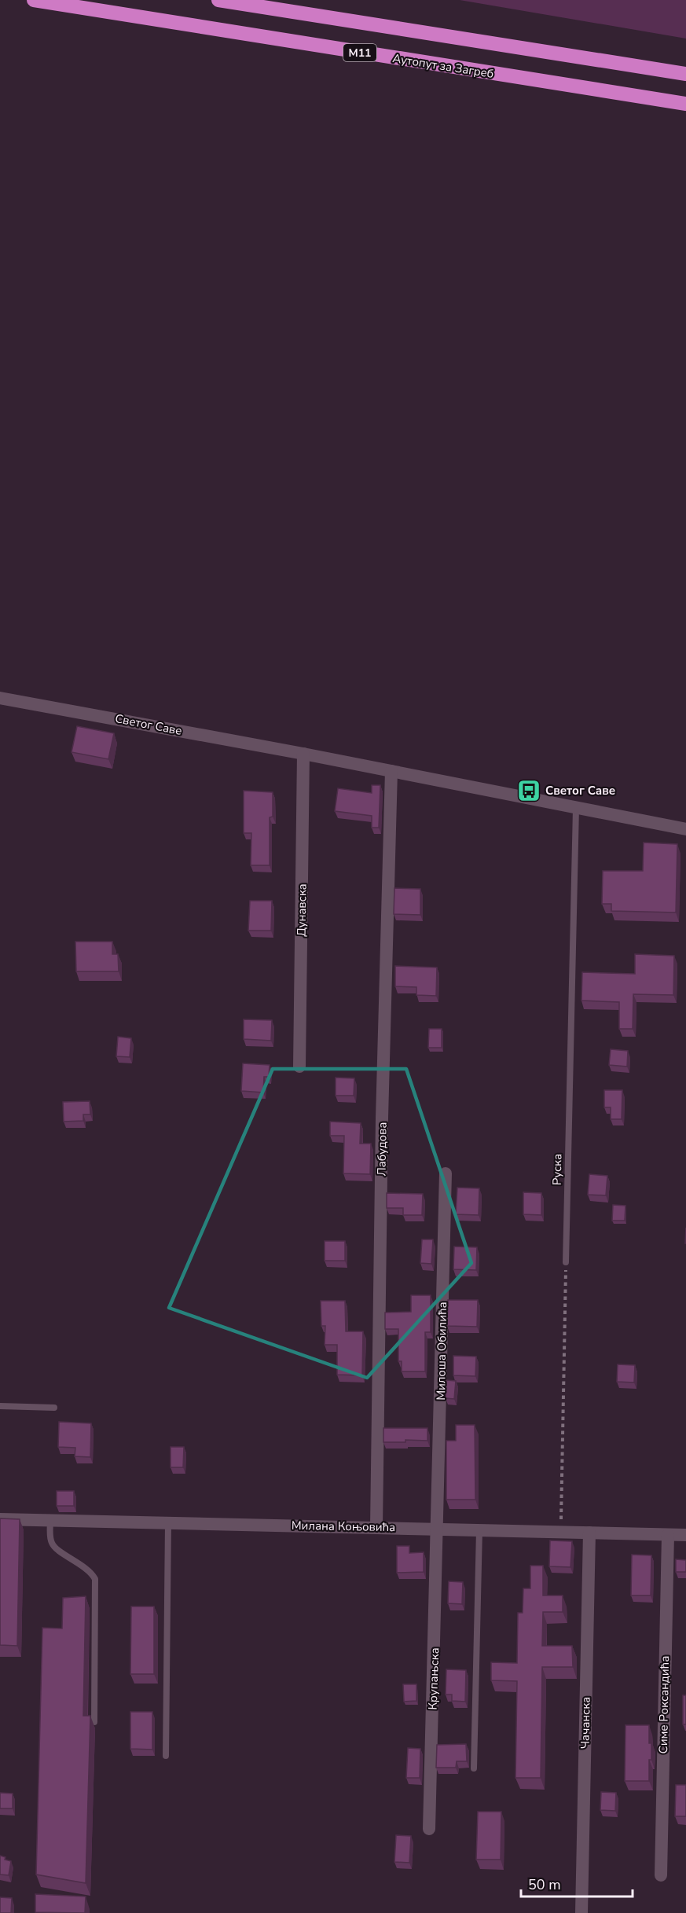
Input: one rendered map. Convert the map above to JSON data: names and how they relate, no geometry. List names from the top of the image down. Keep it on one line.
{"streets":{"highway":["M11","Аутопут за Загреб"],"street":["Светог Саве","Дунавска","Лабудова","Милоша Обилића","Милана Коњовића","Крупањска","Симе Роксандића","Чачанска"],"lane":["Руска"]},"crossings":[["Светог Саве","Дунавска"],["Светог Саве","Лабудова"],["Светог Саве","Руска"],["Лабудова","Милана Коњовића"],["Милоша Обилића","Милана Коњовића"],["Милоша Обилића","Крупањска"],["Милана Коњовића","Крупањска"],["Милана Коњовића","Симе Роксандића"],["Милана Коњовића","Чачанска"]],"places":{"bus stop":["Светог Саве"]},"scale_bar":"50 m"}
